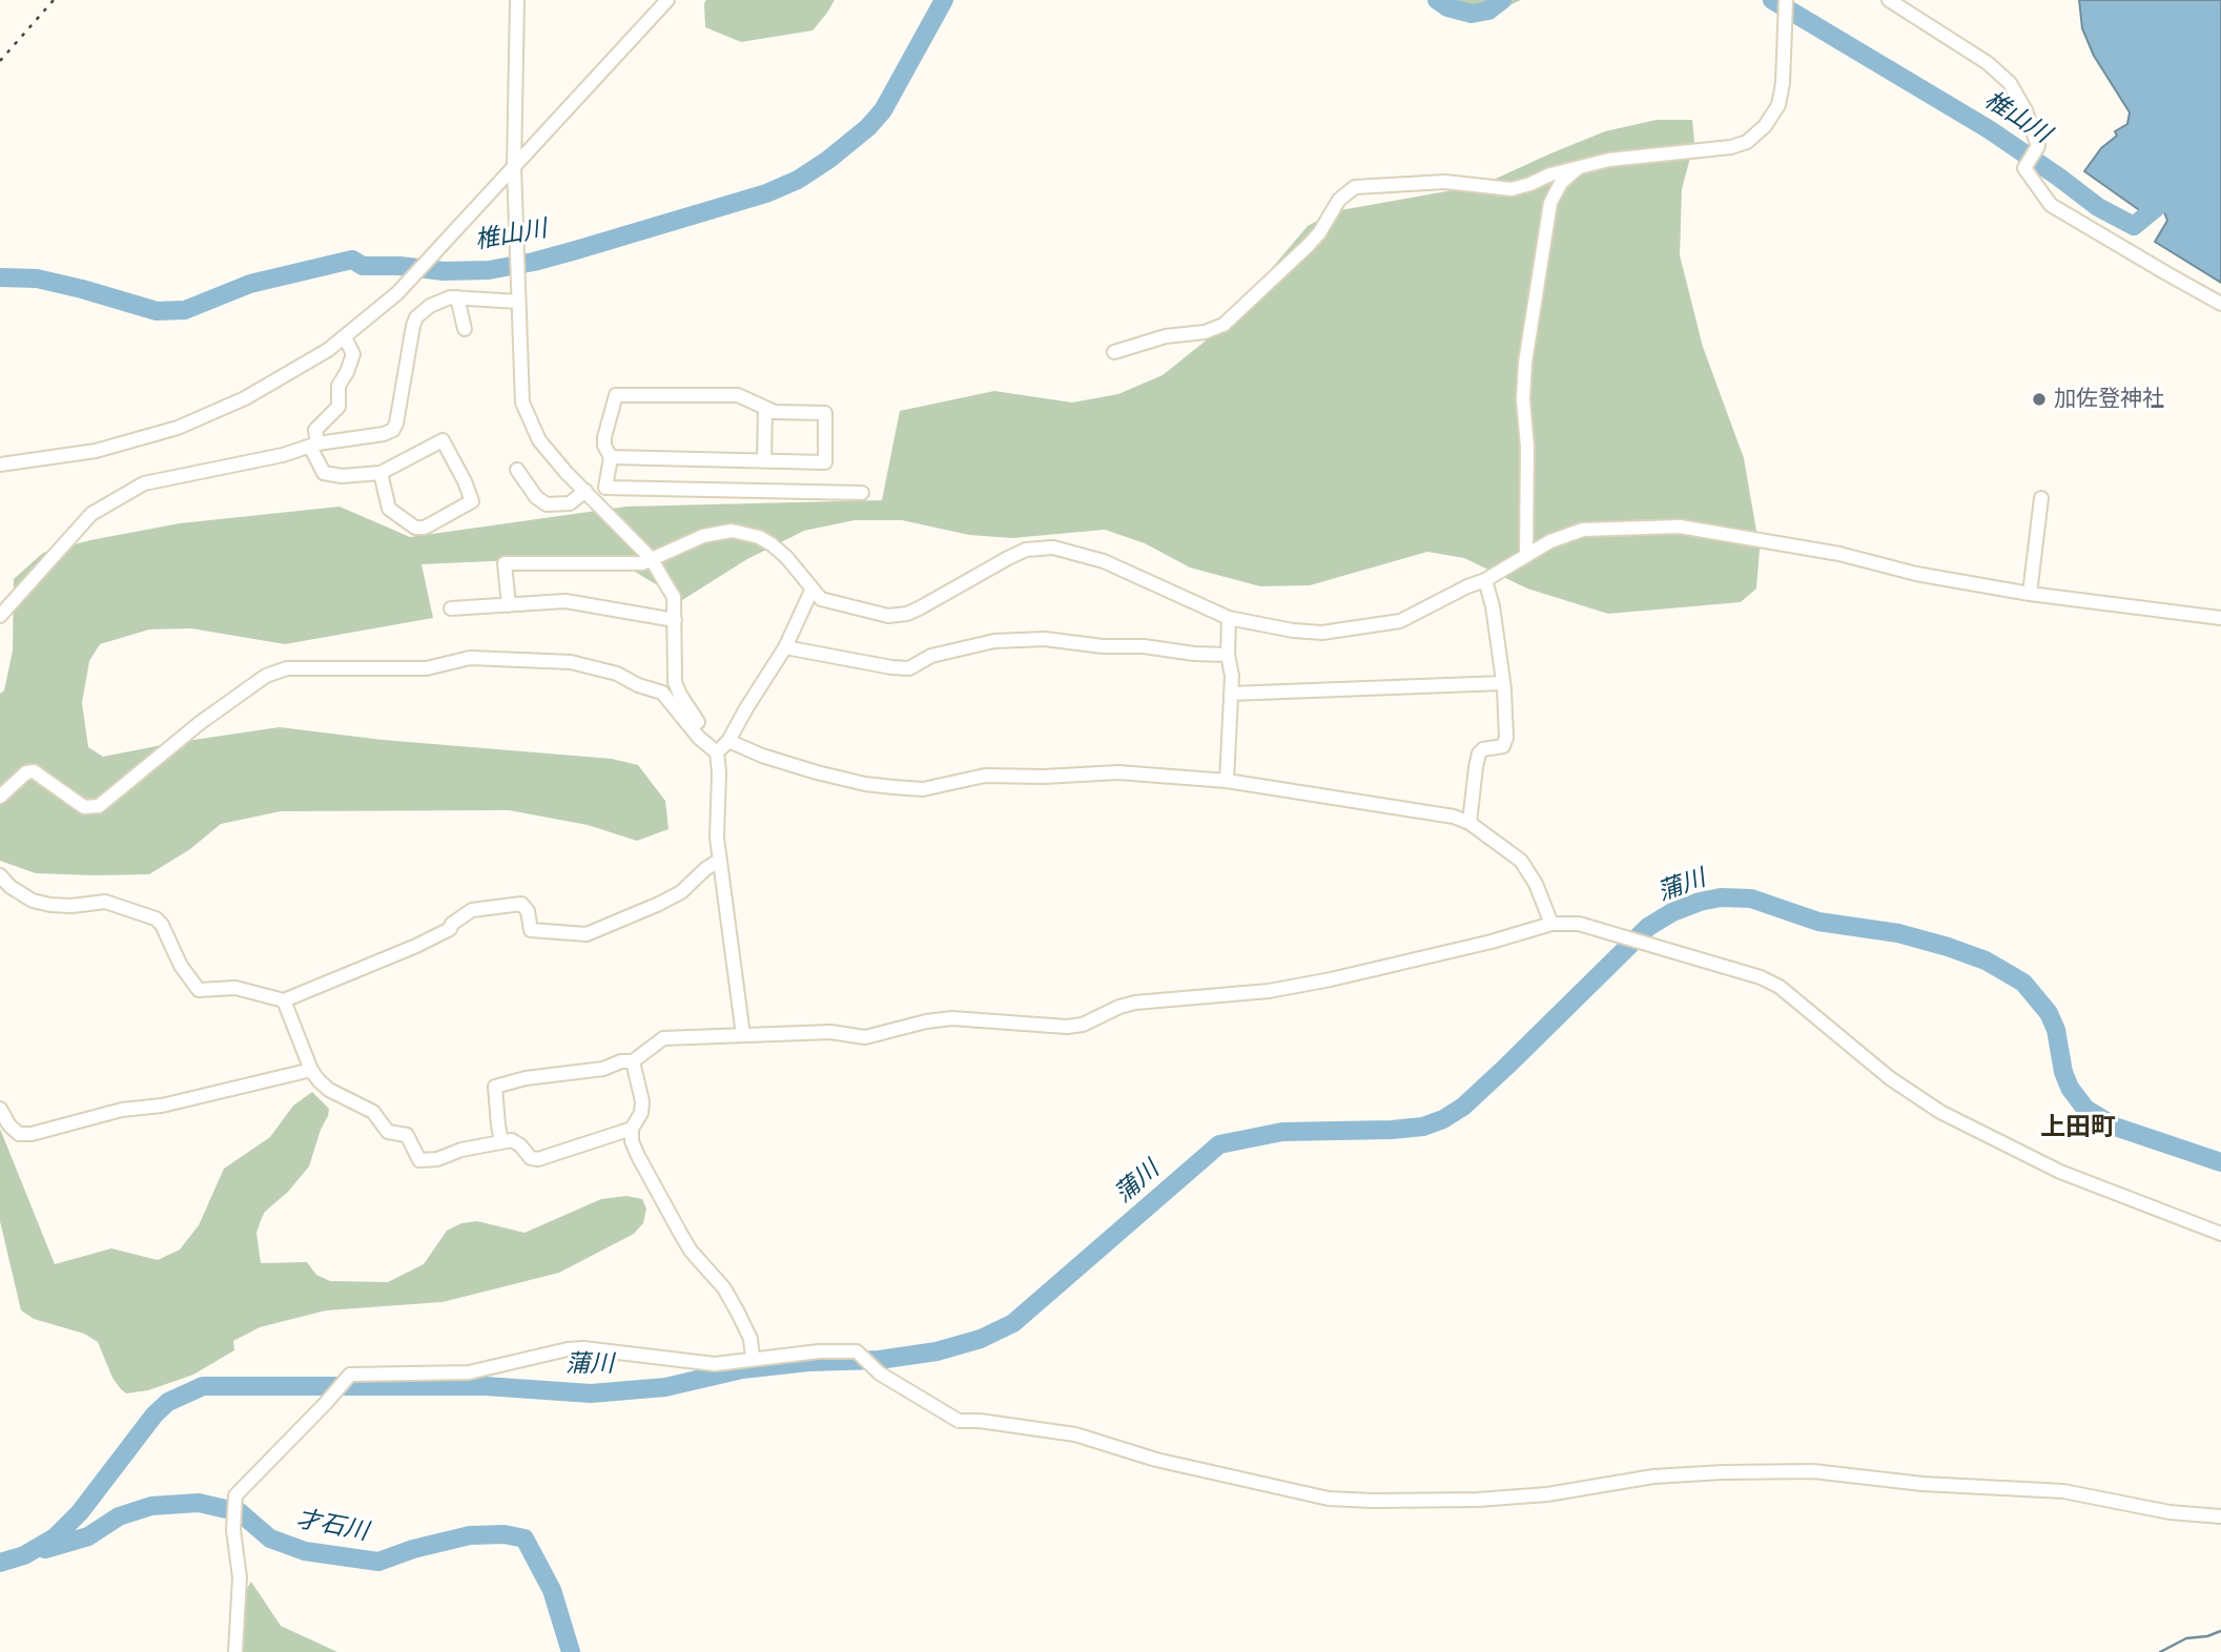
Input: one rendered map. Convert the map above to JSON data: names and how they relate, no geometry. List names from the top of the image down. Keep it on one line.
{"districts":["上田町"],"water":["椎山川","蒲川","才石川"],"places":["加佐登神社"]}
